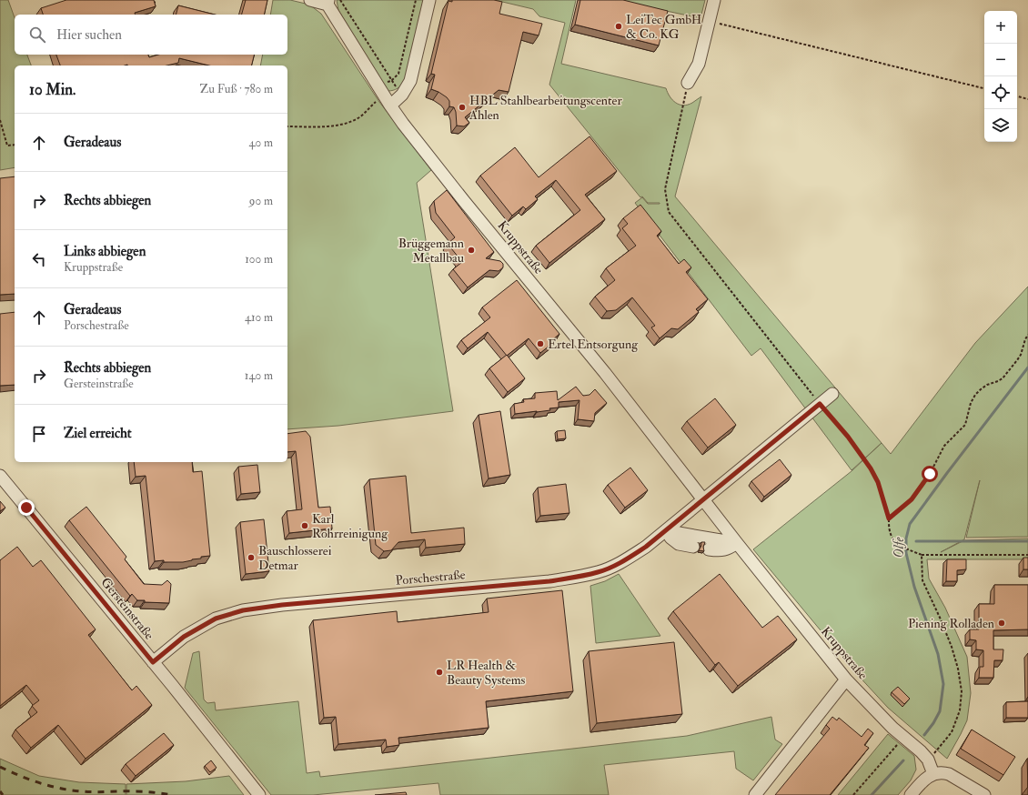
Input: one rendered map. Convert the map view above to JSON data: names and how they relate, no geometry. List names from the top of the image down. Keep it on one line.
{"streets":{"street":["Kruppstraße","Porschestraße","Gersteinstraße"]},"crossings":[["Kruppstraße","Porschestraße"],["Porschestraße","Gersteinstraße"]],"water":["Olfe"],"places":["LeiTec GmbH & Co. KG","HBL Stahlbearbeitungscenter Ahlen","Brüggemann Metallbau","Ertel Entsorgung","Karl Rohrreinigung","Bauschlosserei Detmar","Piening Rolladen","LR Health & Beauty Systems"],"page":{"map_buttons":["+","−"],"search":"Hier suchen","heading":["10 Min.","Zu Fuß · 780 m"],"list":[["Geradeaus","40 m"],["Rechts abbiegen","90 m"],["Links abbiegen","Kruppstraße","100 m"],["Geradeaus","Porschestraße","410 m"],["Rechts abbiegen","Gersteinstraße","140 m"],"Ziel erreicht"]}}
